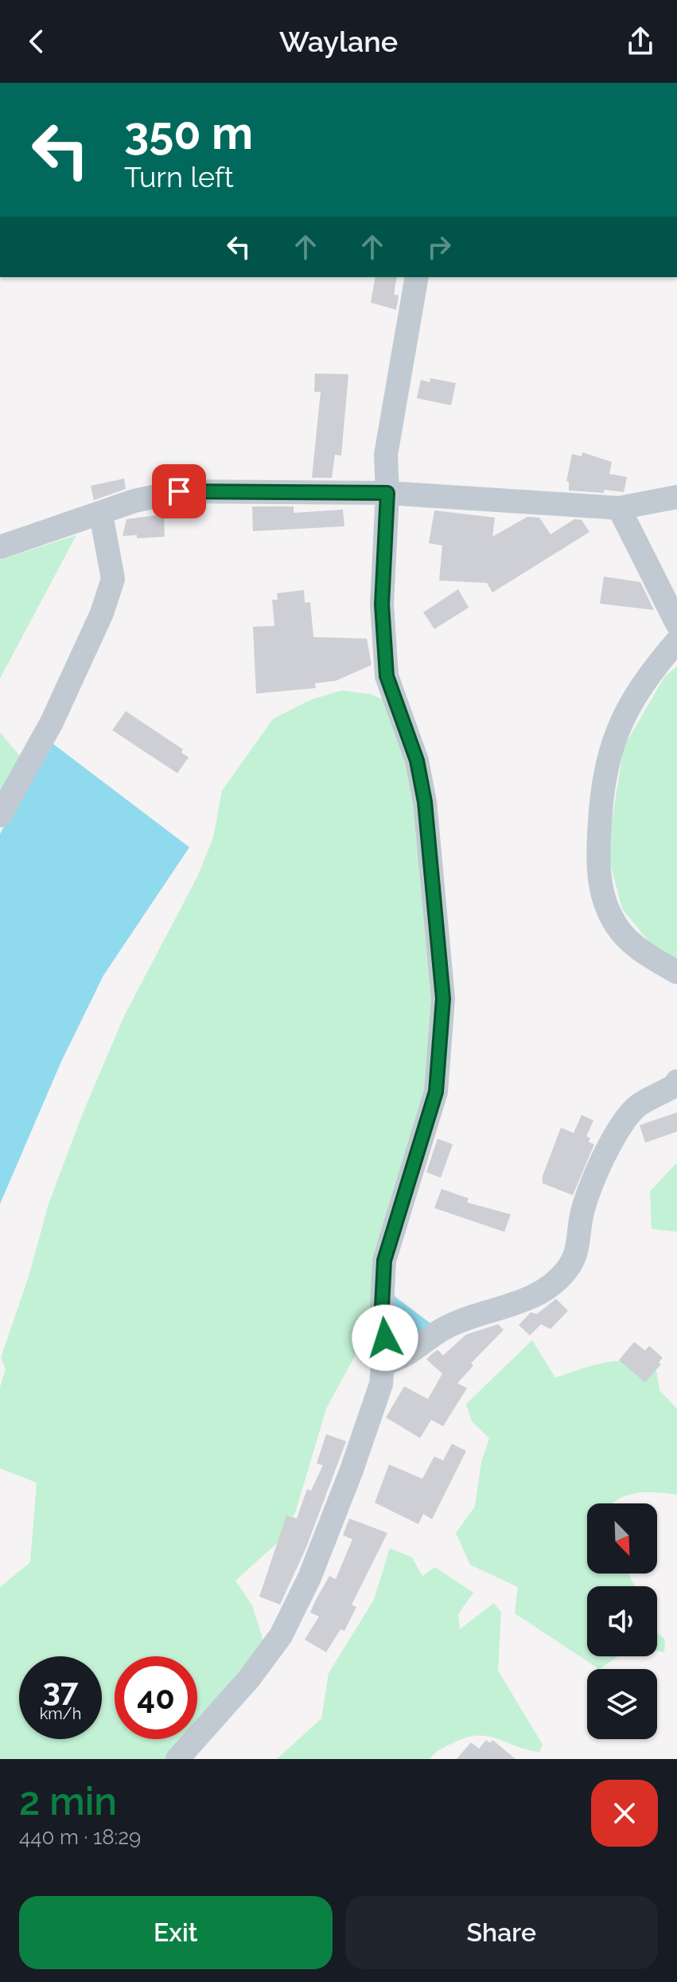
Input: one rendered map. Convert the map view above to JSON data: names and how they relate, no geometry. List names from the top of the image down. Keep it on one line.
{"north":"bottom right","page":{"header":"Waylane","turn":["350 m","Turn left"],"speed":"37 km/h","limit":"40","heading":["2 min","440 m · 18:29"],"buttons":["Exit","Share"]}}
